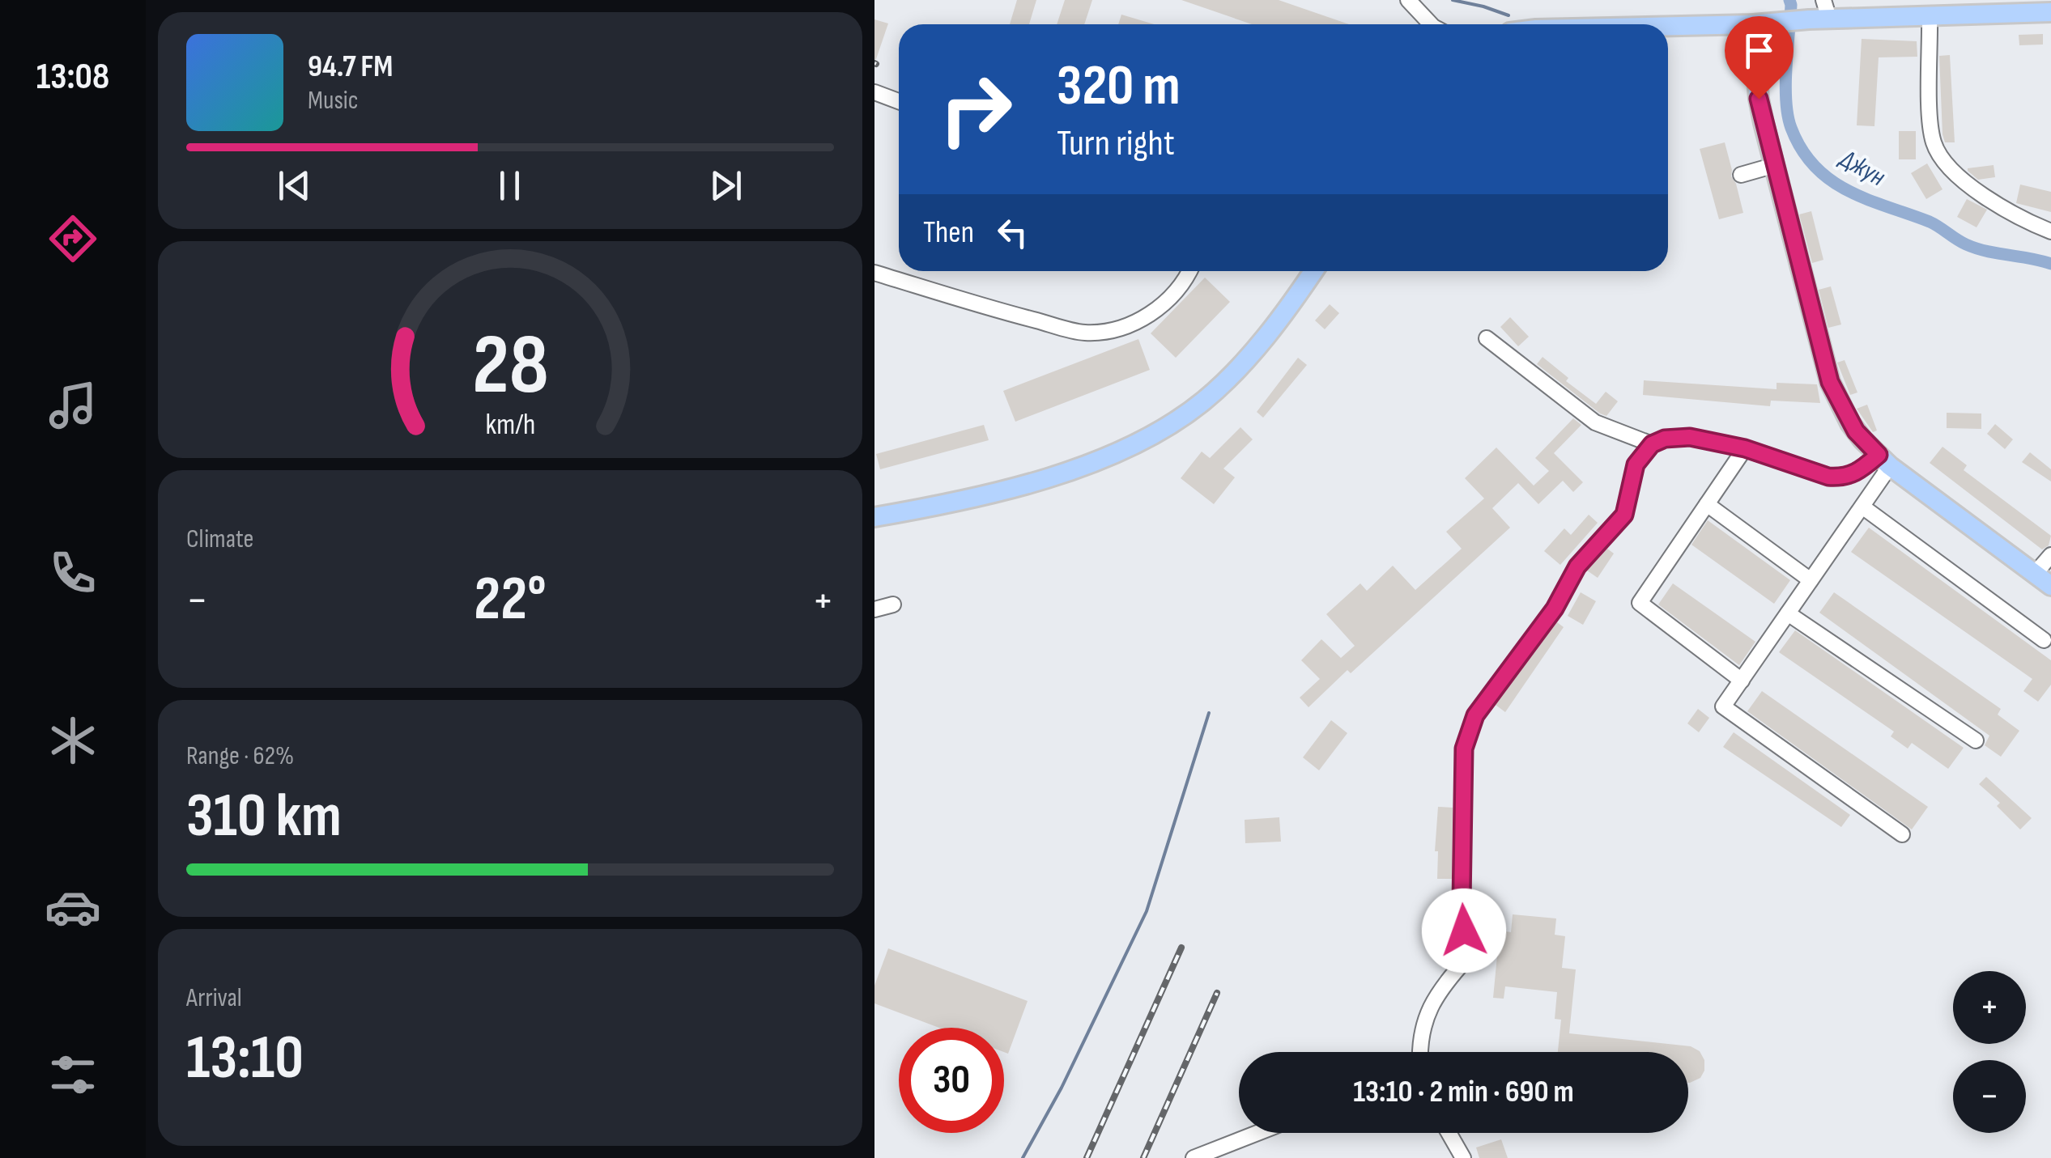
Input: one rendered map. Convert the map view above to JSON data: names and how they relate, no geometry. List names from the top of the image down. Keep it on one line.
{"water":["Джун"],"page":{"tabs":"13:08","turn":["320 m","Turn right"],"song":["94.7 FM","Music"],"then":"Then","tile":["Climate",["Range · 62%","310 km"],["Arrival","13:10"]],"heat":["−","22°","+"],"map_buttons":["+","−"],"limit":"30","trip":"13:10 · 2 min · 690 m","gauge":["28","km/h"]}}
